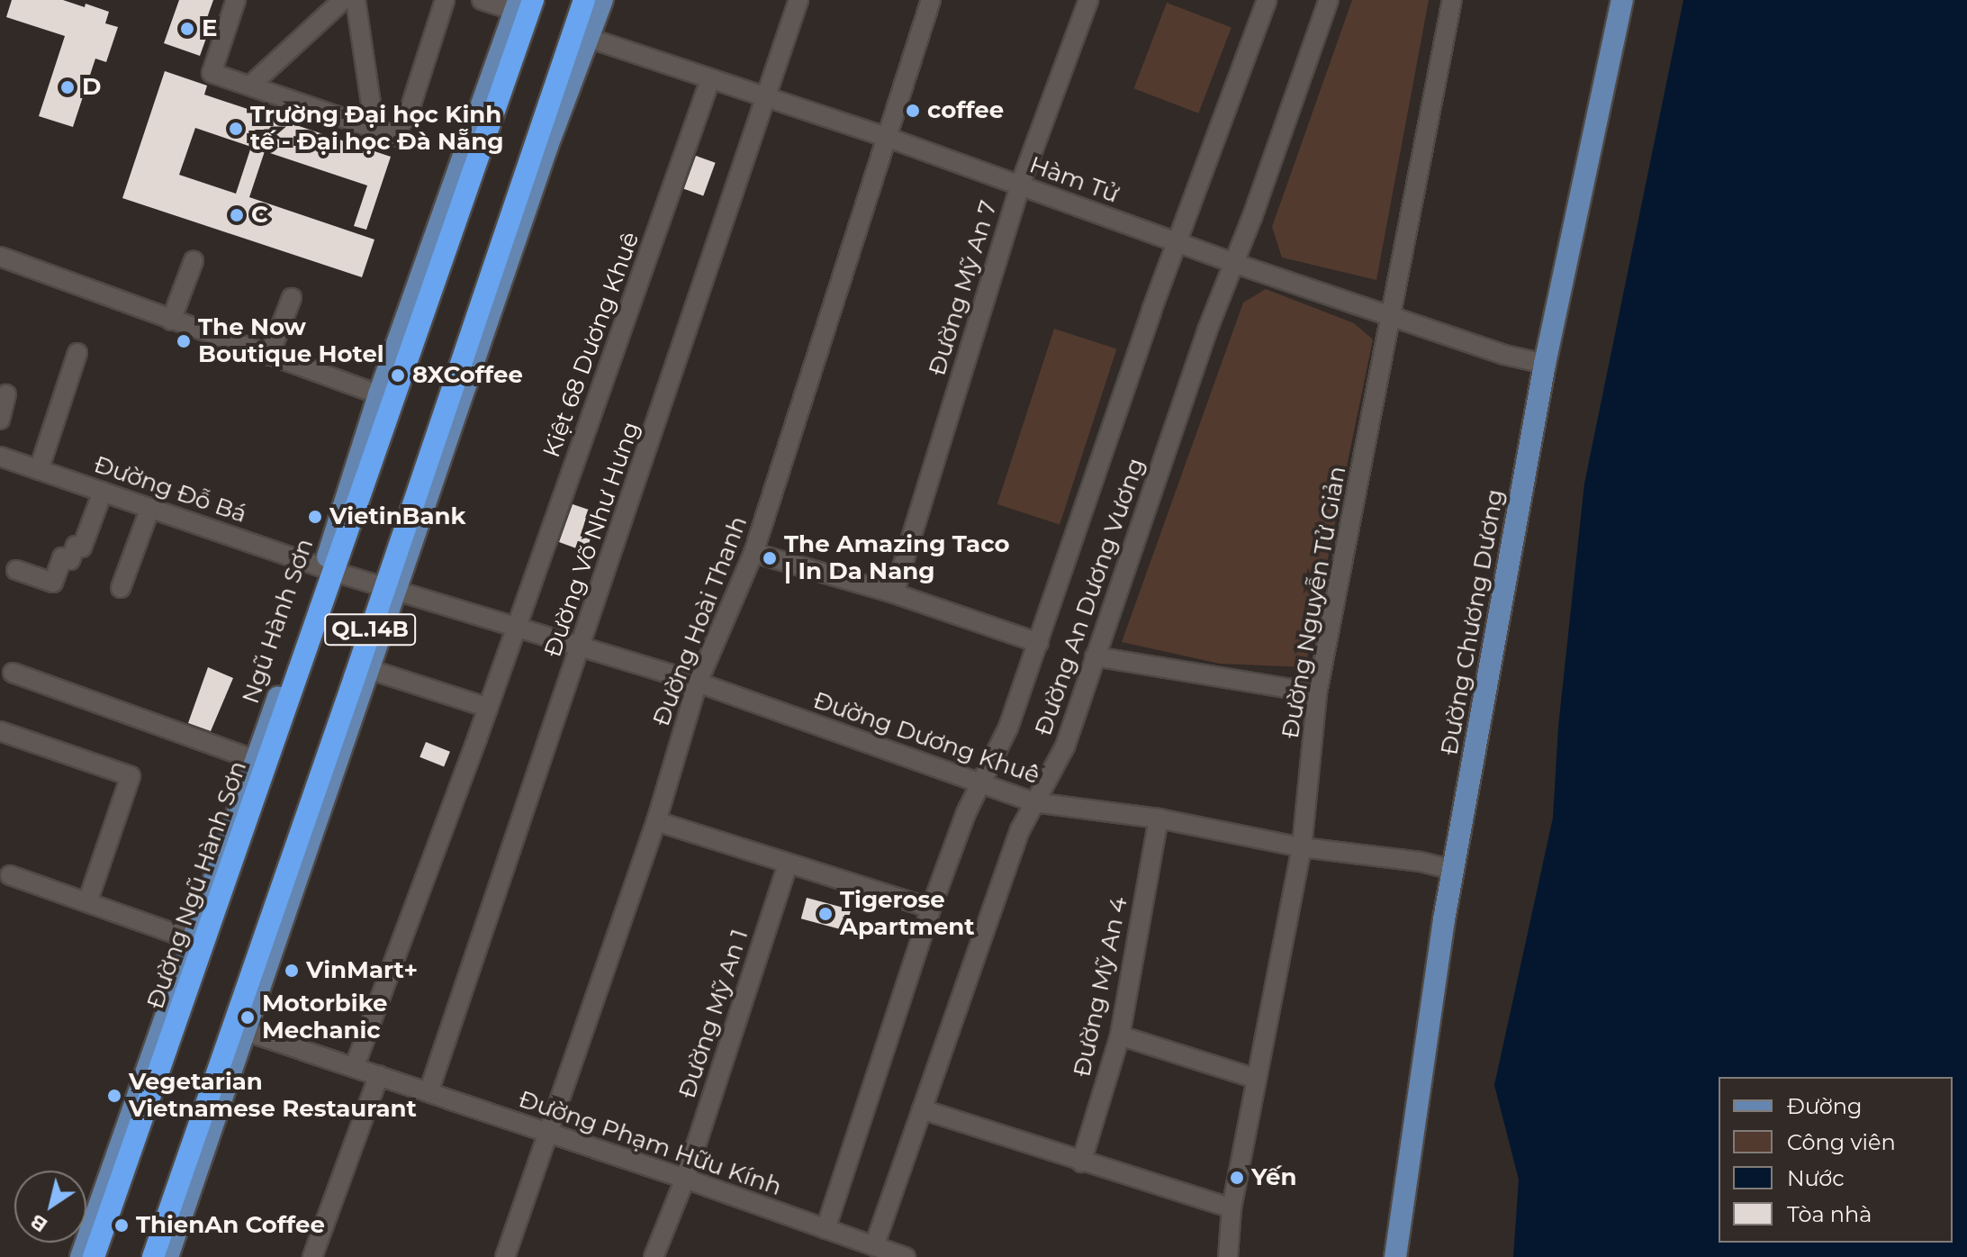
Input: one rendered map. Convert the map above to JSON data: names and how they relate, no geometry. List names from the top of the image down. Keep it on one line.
{"streets":{"highway":["Ngũ Hành Sơn","QL.14B","Đường Ngũ Hành Sơn"],"main road":["Đường Chương Dương"],"street":["Hàm Tử","Đường Mỹ An 7","Kiệt 68 Dương Khuê","Đường Đỗ Bá","Đường Võ Như Hưng","Đường An Dương Vương","Đường Nguyễn Tử Giản","Đường Hoài Thanh","Đường Dương Khuê","Đường Mỹ An 4","Đường Mỹ An 1","Đường Phạm Hữu Kính"]},"crossings":[["Hàm Tử","Đường Mỹ An 7"],["Hàm Tử","Kiệt 68 Dương Khuê"],["Hàm Tử","Đường Võ Như Hưng"],["Hàm Tử","Đường An Dương Vương"],["Hàm Tử","Đường Nguyễn Tử Giản"],["Hàm Tử","Đường Hoài Thanh"],["Hàm Tử","Đường Chương Dương"],["Hàm Tử","QL.14B"],["Kiệt 68 Dương Khuê","Đường Dương Khuê"],["Đường Đỗ Bá","Ngũ Hành Sơn"],["Đường Đỗ Bá","QL.14B"],["Đường Đỗ Bá","Đường Dương Khuê"],["Đường Đỗ Bá","Đường Ngũ Hành Sơn"],["Đường Võ Như Hưng","Đường Dương Khuê"],["Đường Võ Như Hưng","Đường Phạm Hữu Kính"],["Đường An Dương Vương","Đường Dương Khuê"],["Đường An Dương Vương","Đường Phạm Hữu Kính"],["Đường Nguyễn Tử Giản","Đường Dương Khuê"],["Ngũ Hành Sơn","Đường Ngũ Hành Sơn"],["Đường Hoài Thanh","Đường Dương Khuê"],["Đường Hoài Thanh","Đường Phạm Hữu Kính"],["Đường Chương Dương","Đường Dương Khuê"],["QL.14B","Đường Dương Khuê"],["Đường Dương Khuê","Đường Mỹ An 4"],["Đường Mỹ An 1","Đường Phạm Hữu Kính"]],"places":["E","D","coffee","Trường Đại học Kinh tế - Đại học Đà Nẵng","C","The Now Boutique Hotel","8XCoffee","VietinBank","The Amazing Taco | In Da Nang","Tigerose Apartment","VinMart+","Motorbike Mechanic","Vegetarian Vietnamese Restaurant","Yến","ThienAn Coffee"],"legend":["Đường","Công viên","Nước","Tòa nhà"],"north":"bottom left"}
